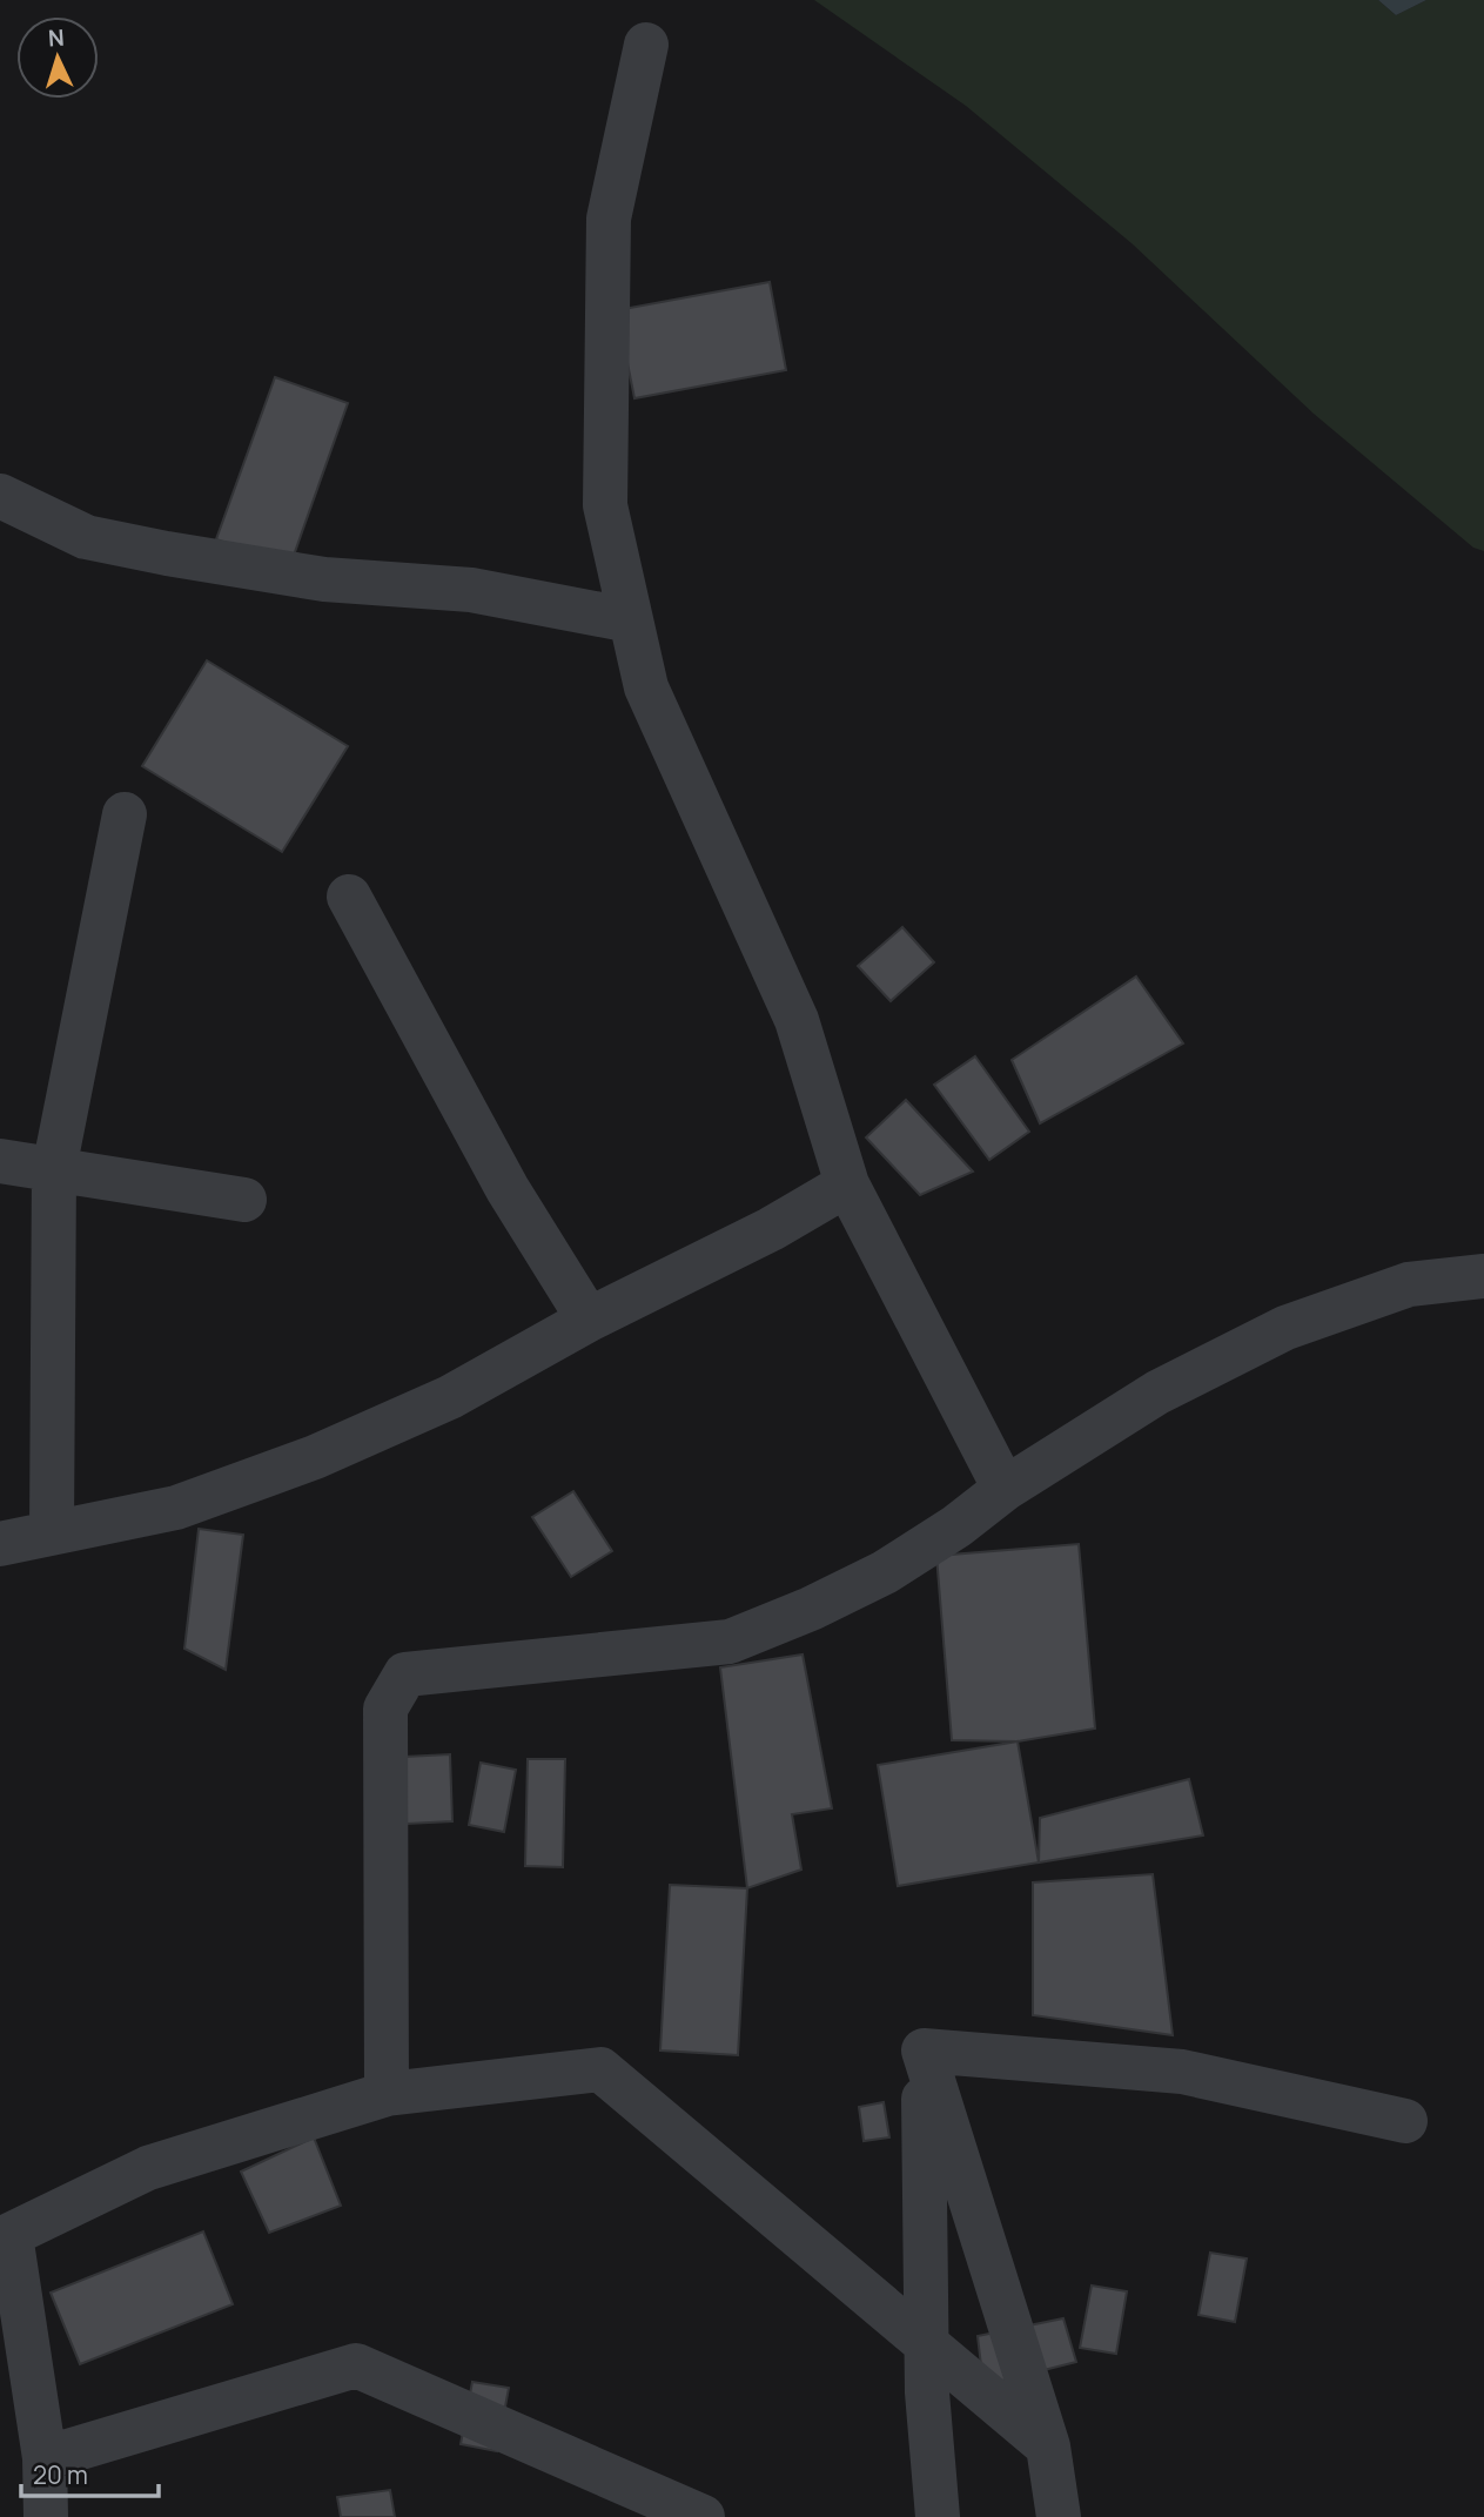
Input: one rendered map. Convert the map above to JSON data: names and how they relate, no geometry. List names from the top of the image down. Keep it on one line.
{"scale_bar":"20 m","north":"top"}
